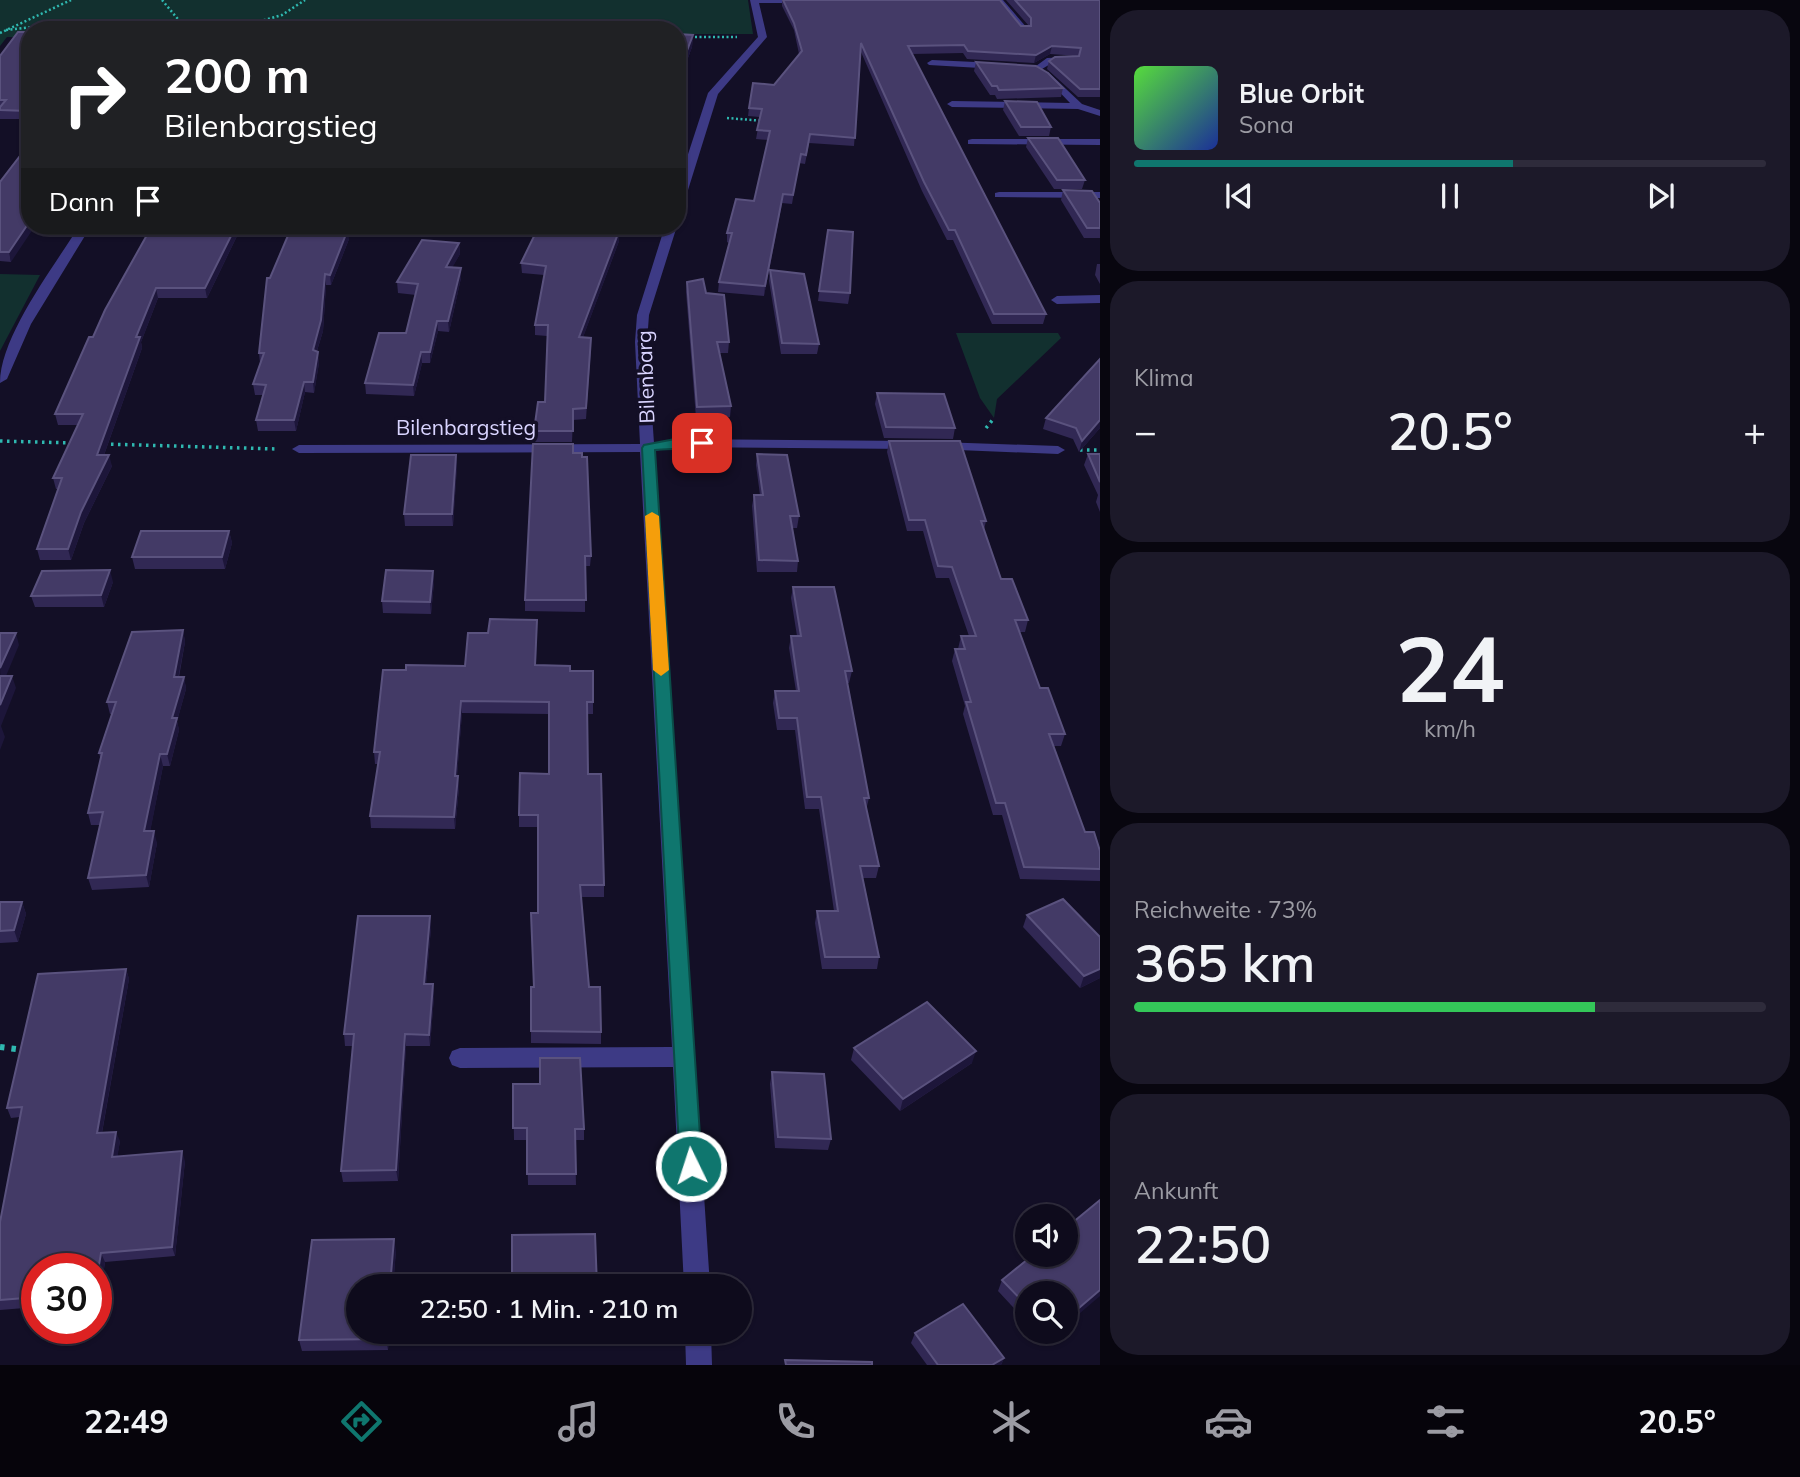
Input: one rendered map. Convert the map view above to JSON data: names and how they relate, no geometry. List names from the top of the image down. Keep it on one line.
{"streets":{"street":["Bilenbarg","Bilenbargstieg"]},"crossings":[["Bilenbarg","Bilenbargstieg"]],"page":{"turn":["200 m","Bilenbargstieg"],"song":["Blue Orbit","Sona"],"then":"Dann","tile":["Klima",["24","km/h"],["Reichweite · 73%","365 km"],["Ankunft","22:50"]],"heat":["−","20.5°","+"],"limit":"30","trip":"22:50 · 1 Min. · 210 m","tabs":["22:49","20.5°"]}}
